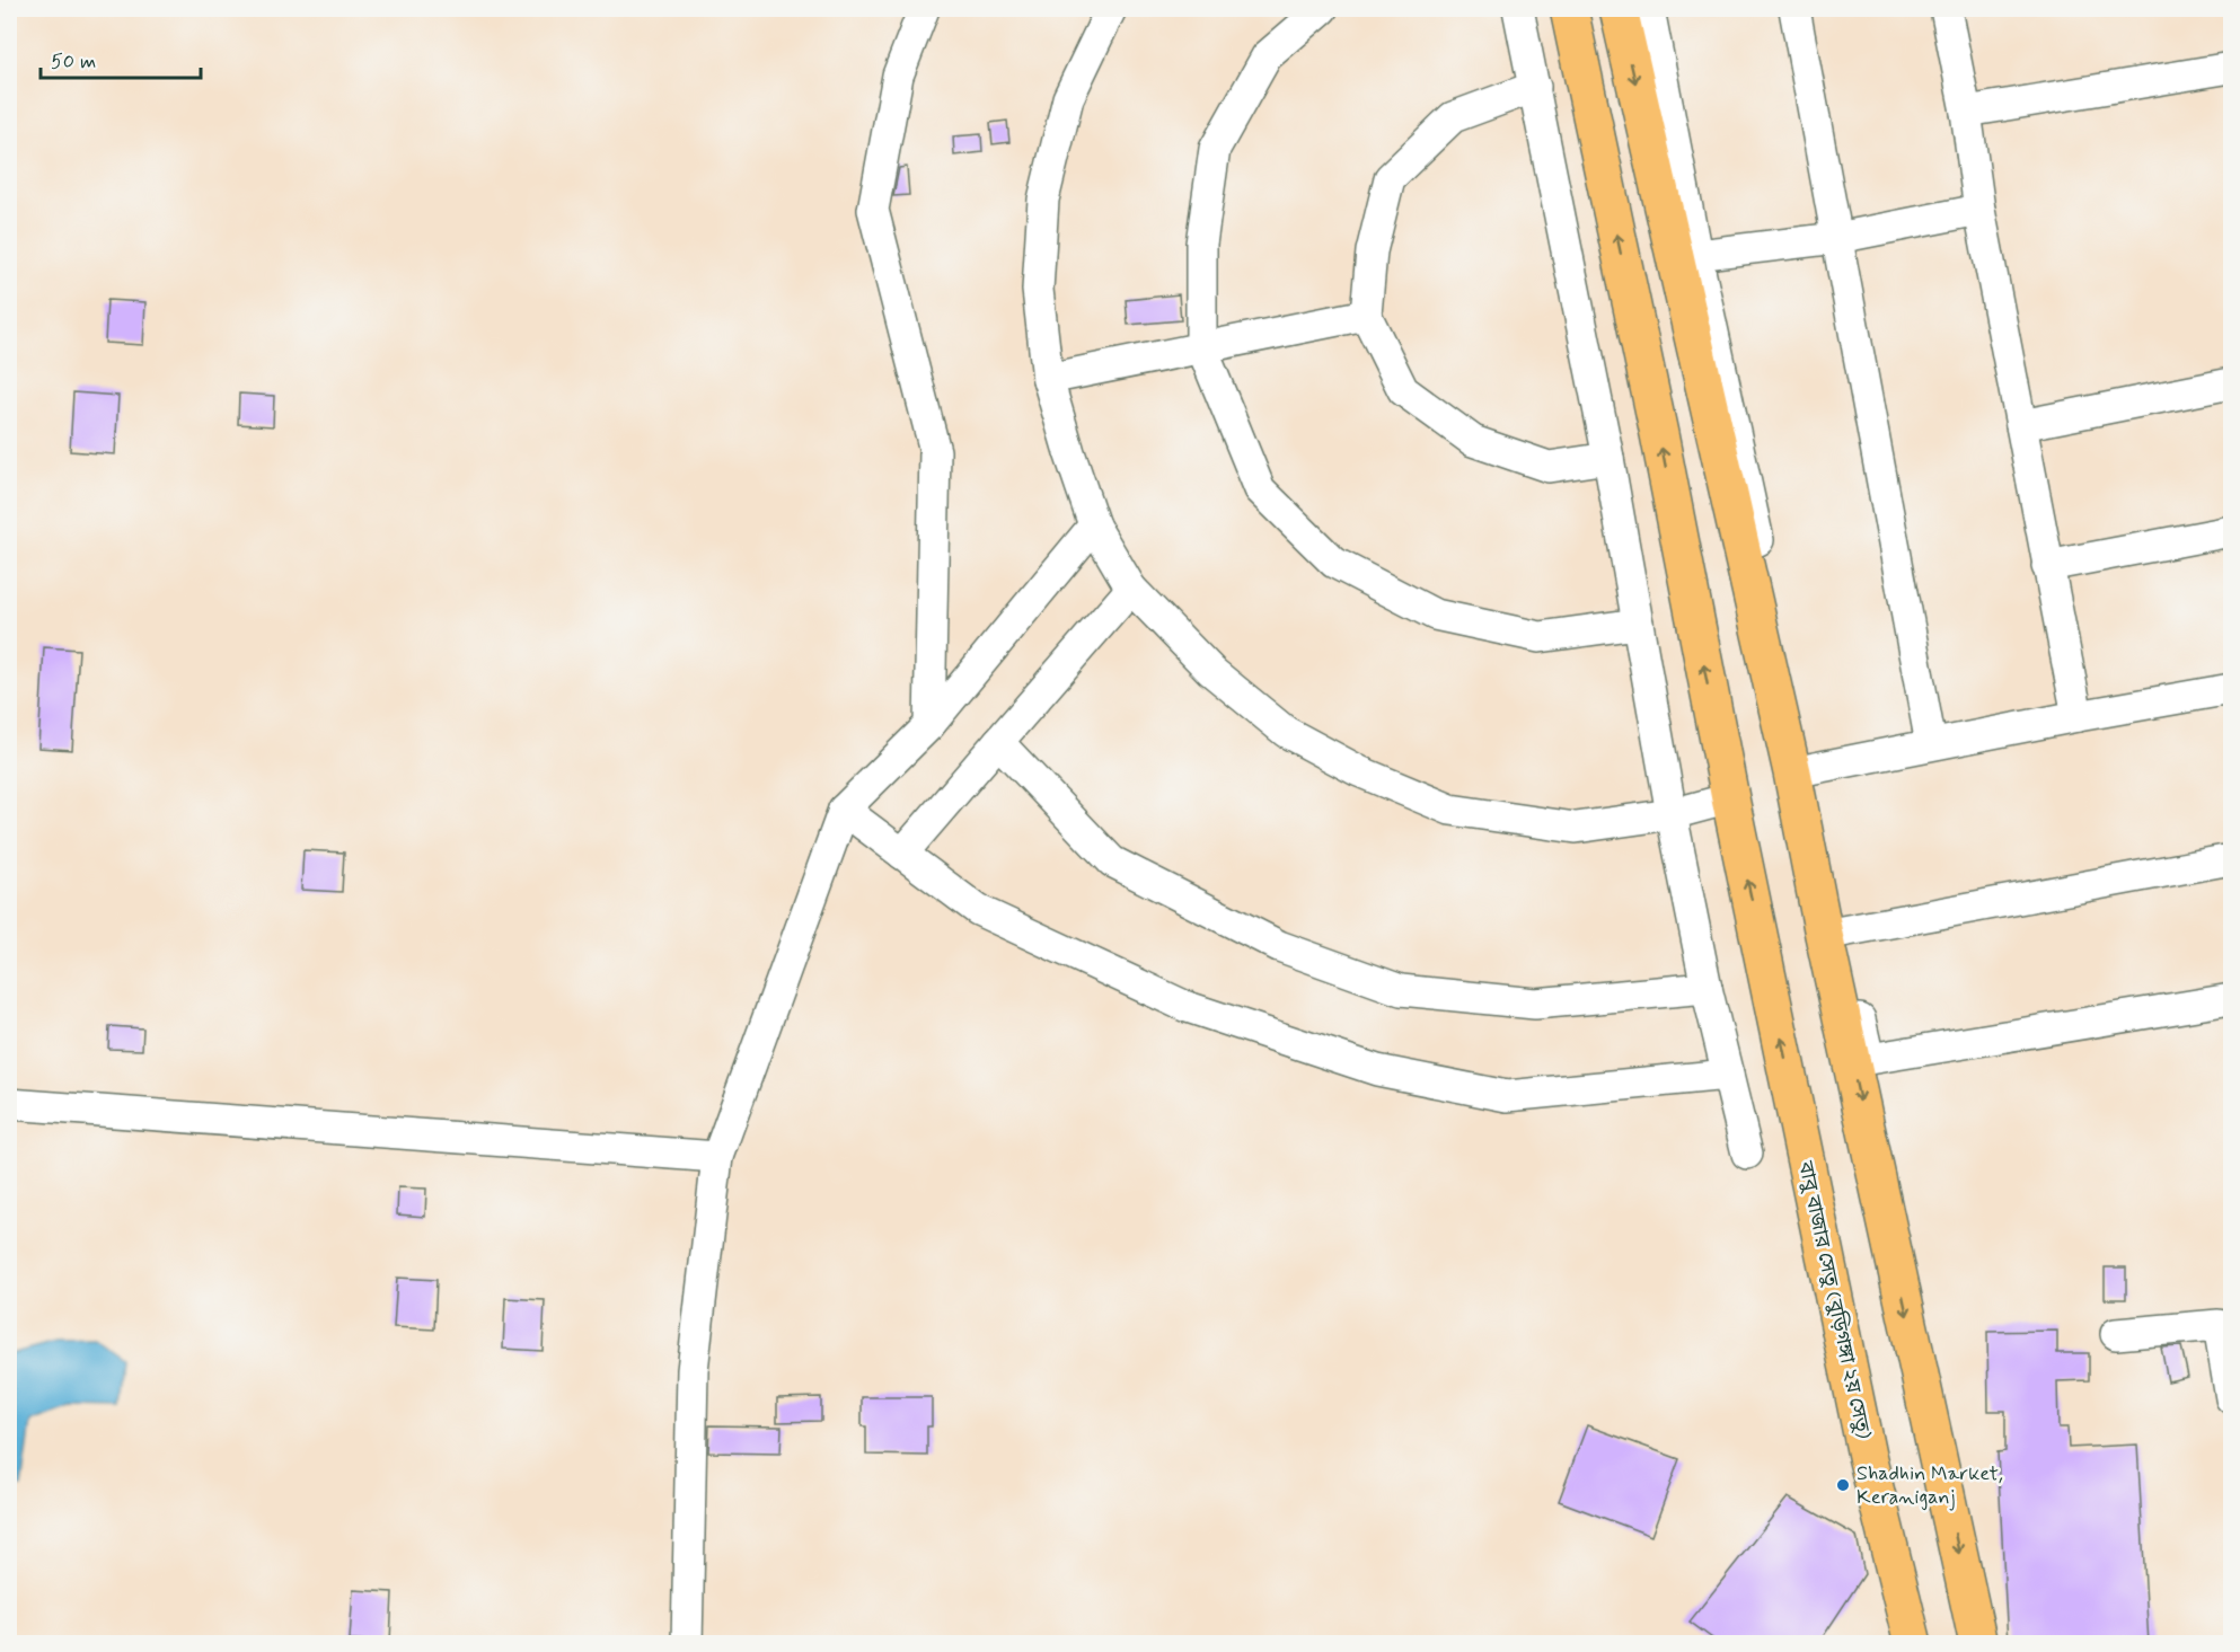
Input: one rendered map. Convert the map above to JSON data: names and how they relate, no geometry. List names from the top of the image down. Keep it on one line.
{"streets":{"highway":["বাবু বাজার সেতু (বুড়িগঙ্গা ২য় সেতু)"]},"places":["Shadhin Market, Keraniganj"],"scale_bar":"50 m"}
